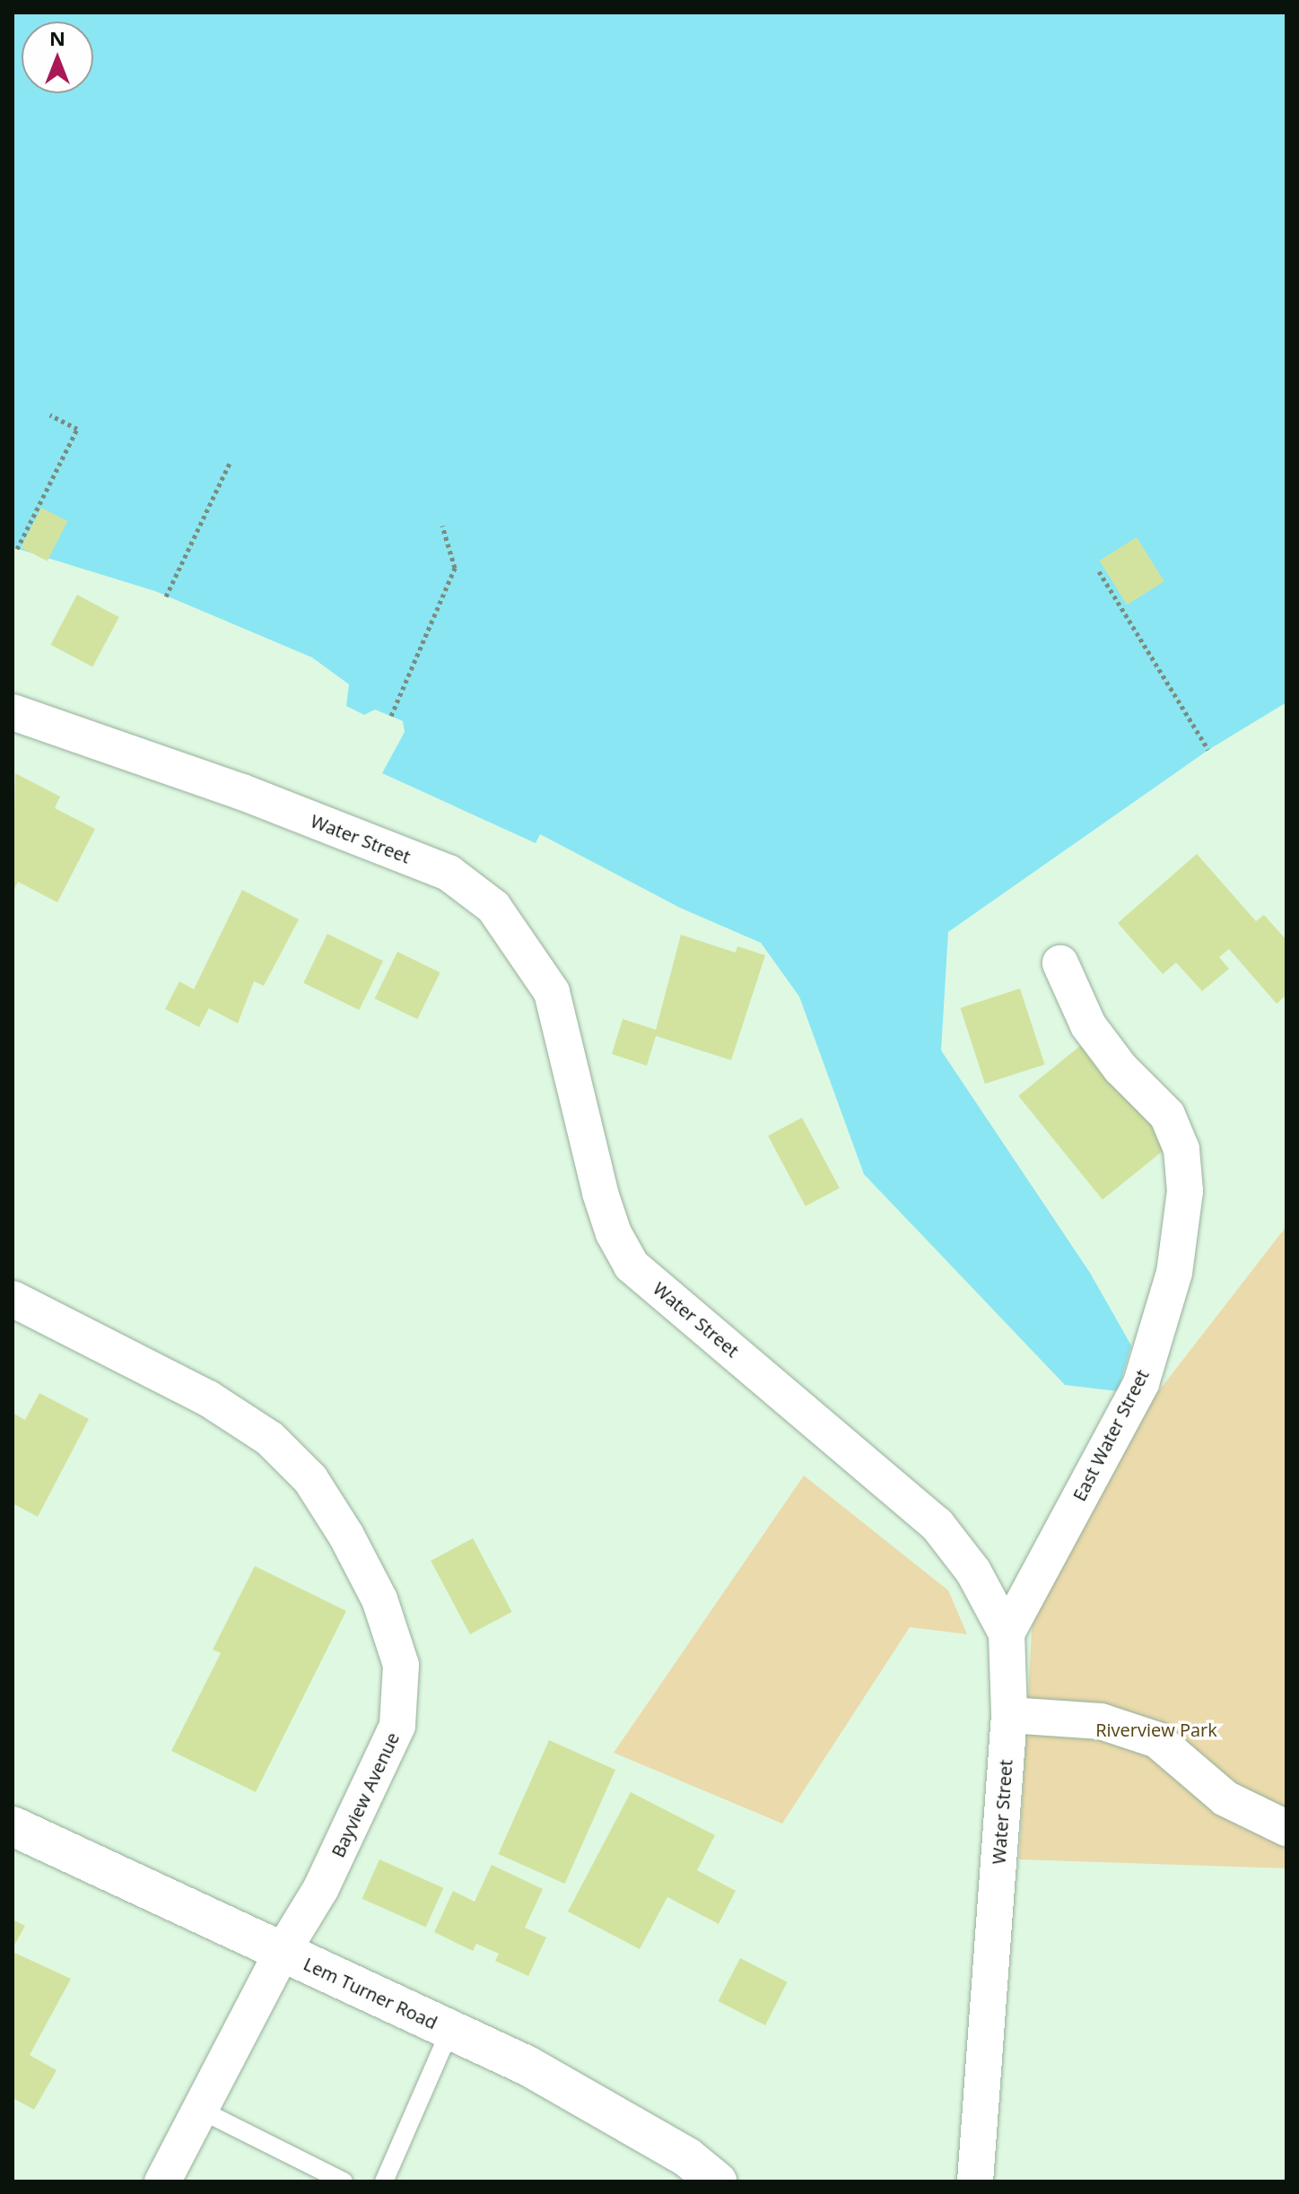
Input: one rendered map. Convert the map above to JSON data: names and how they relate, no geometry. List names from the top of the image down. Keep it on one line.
{"streets":{"main road":["Lem Turner Road"],"street":["Water Street","East Water Street","Bayview Avenue"]},"crossings":[["Water Street","East Water Street"],["Bayview Avenue","Lem Turner Road"]],"parks":["Riverview Park"],"north":"top"}
